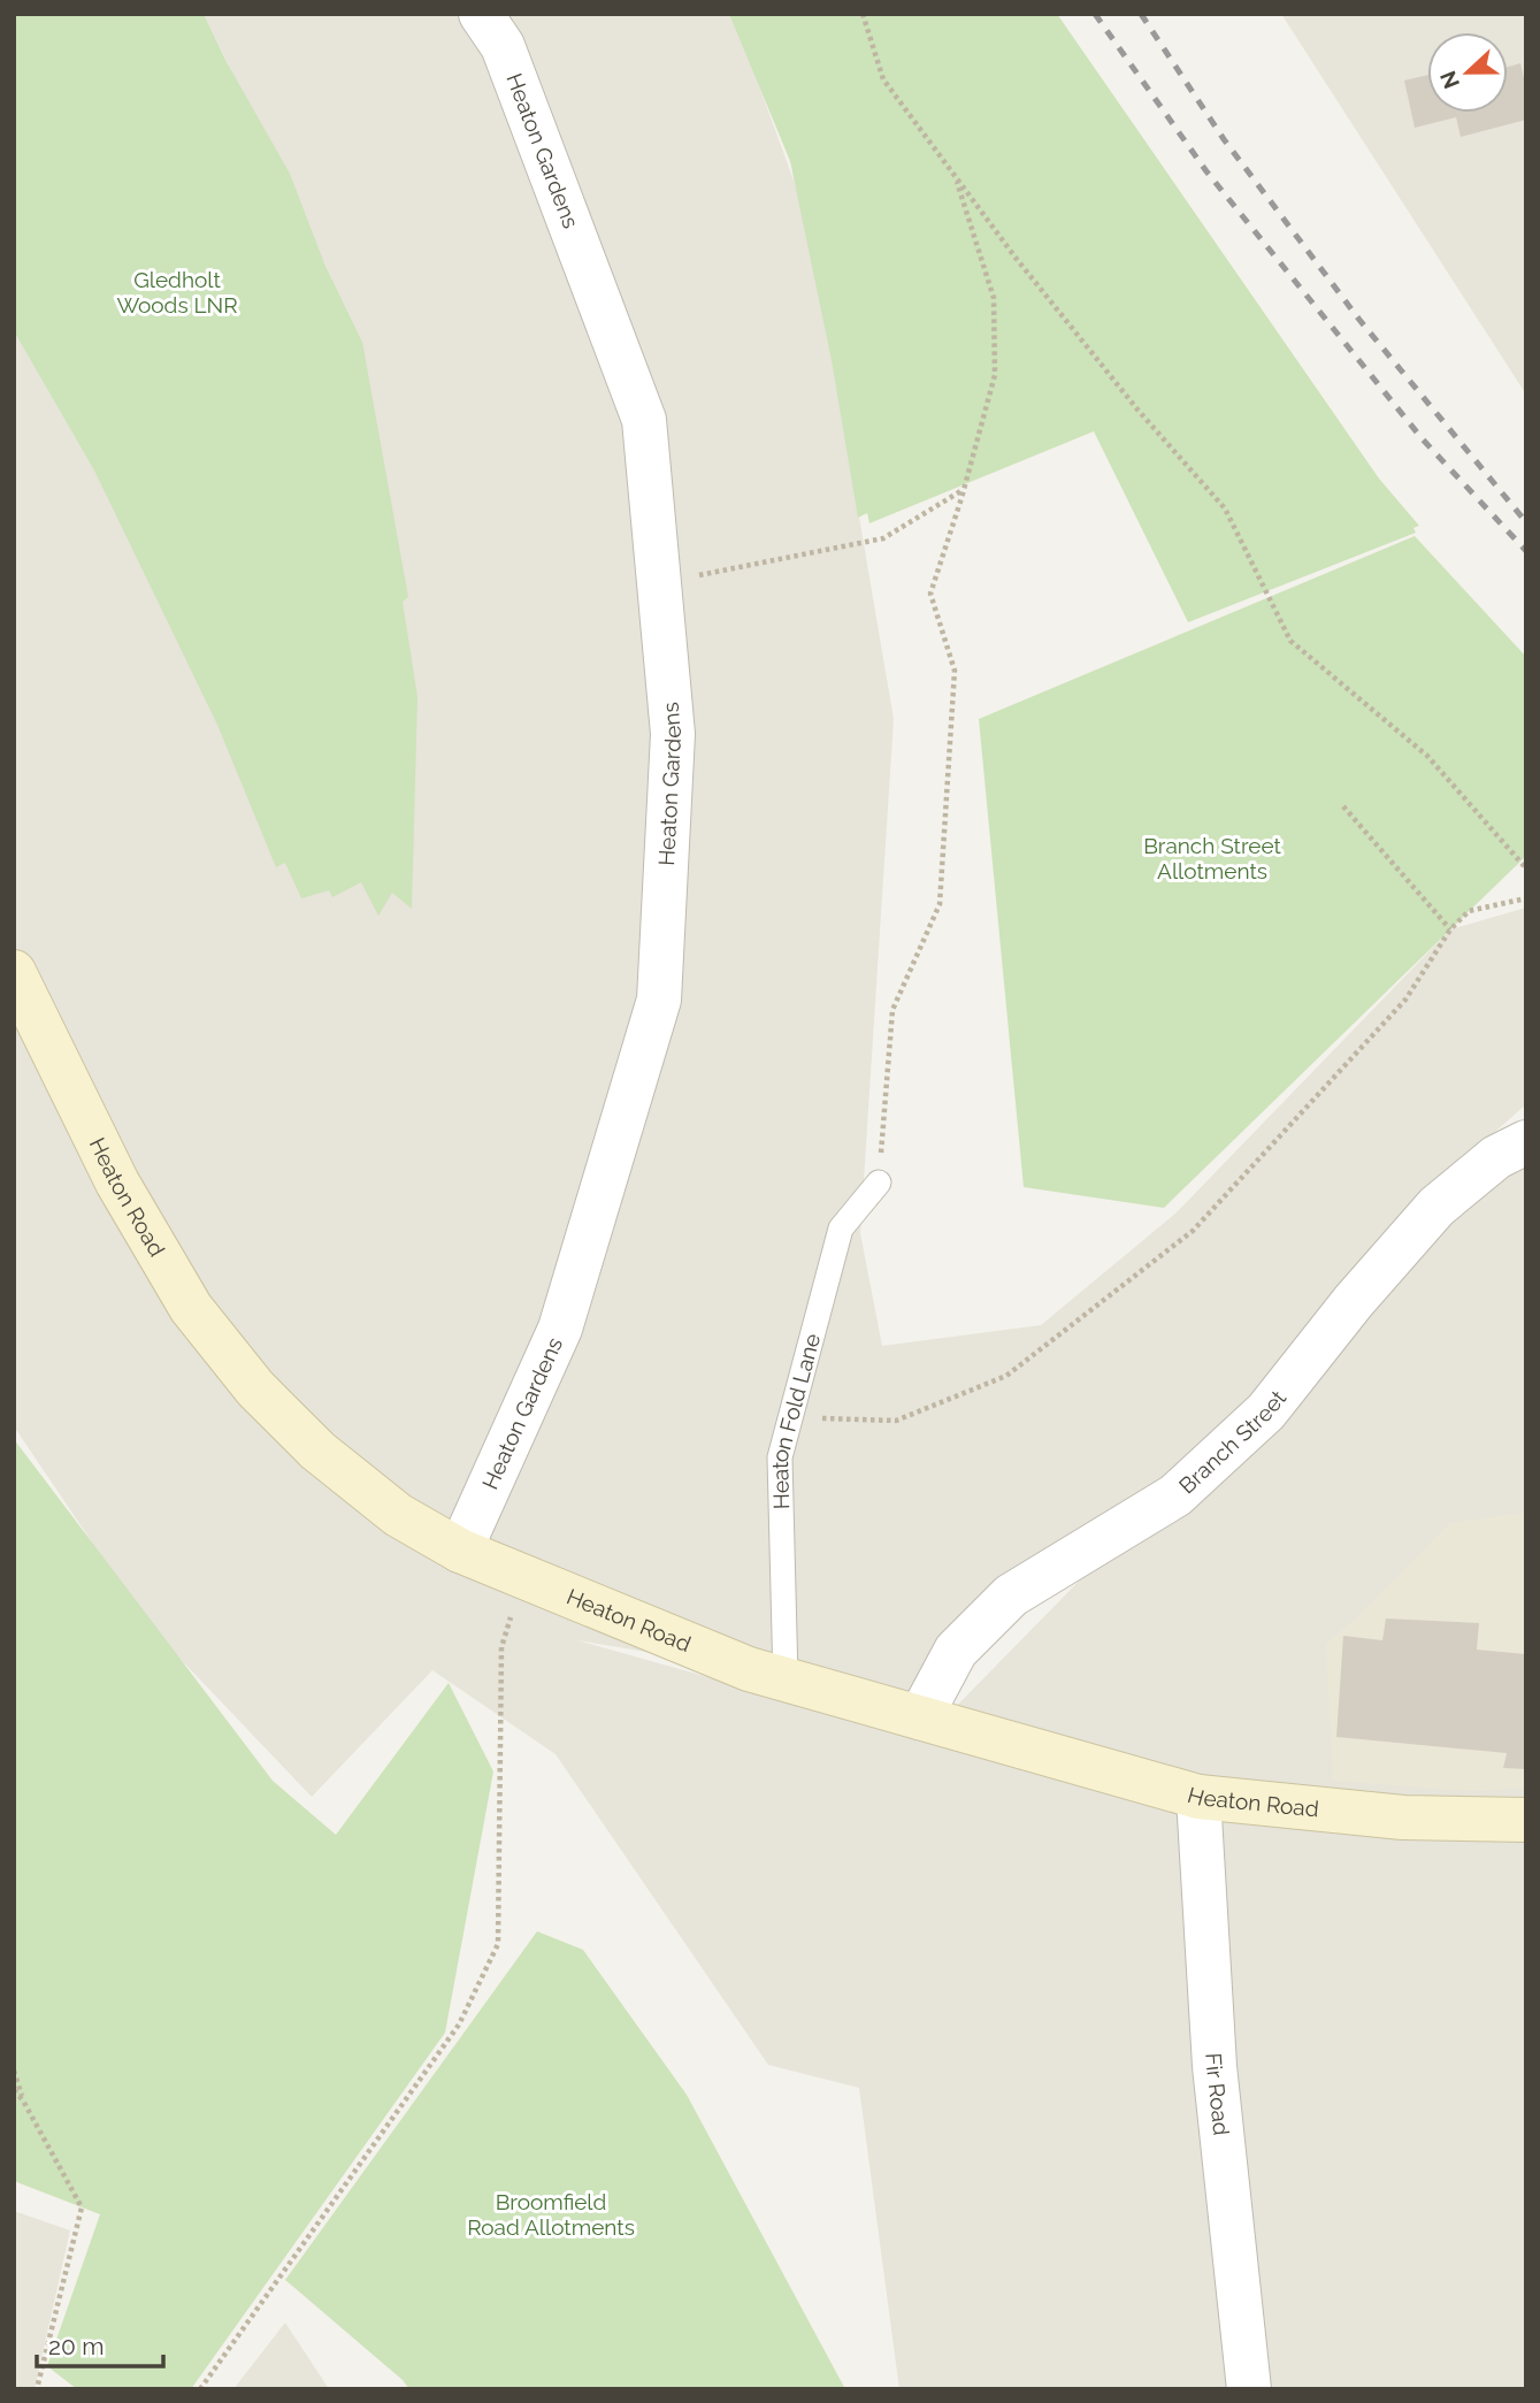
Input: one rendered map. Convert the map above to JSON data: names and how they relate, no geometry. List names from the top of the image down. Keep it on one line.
{"streets":{"street":["Heaton Gardens","Heaton Road","Branch Street","Fir Road"],"lane":["Heaton Fold Lane"]},"crossings":[["Heaton Gardens","Heaton Road"],["Heaton Road","Heaton Fold Lane"],["Heaton Road","Branch Street"],["Heaton Road","Fir Road"]],"parks":["Gledholt Woods LNR","Branch Street Allotments","Broomfield Road Allotments"],"scale_bar":"20 m","north":"left"}
